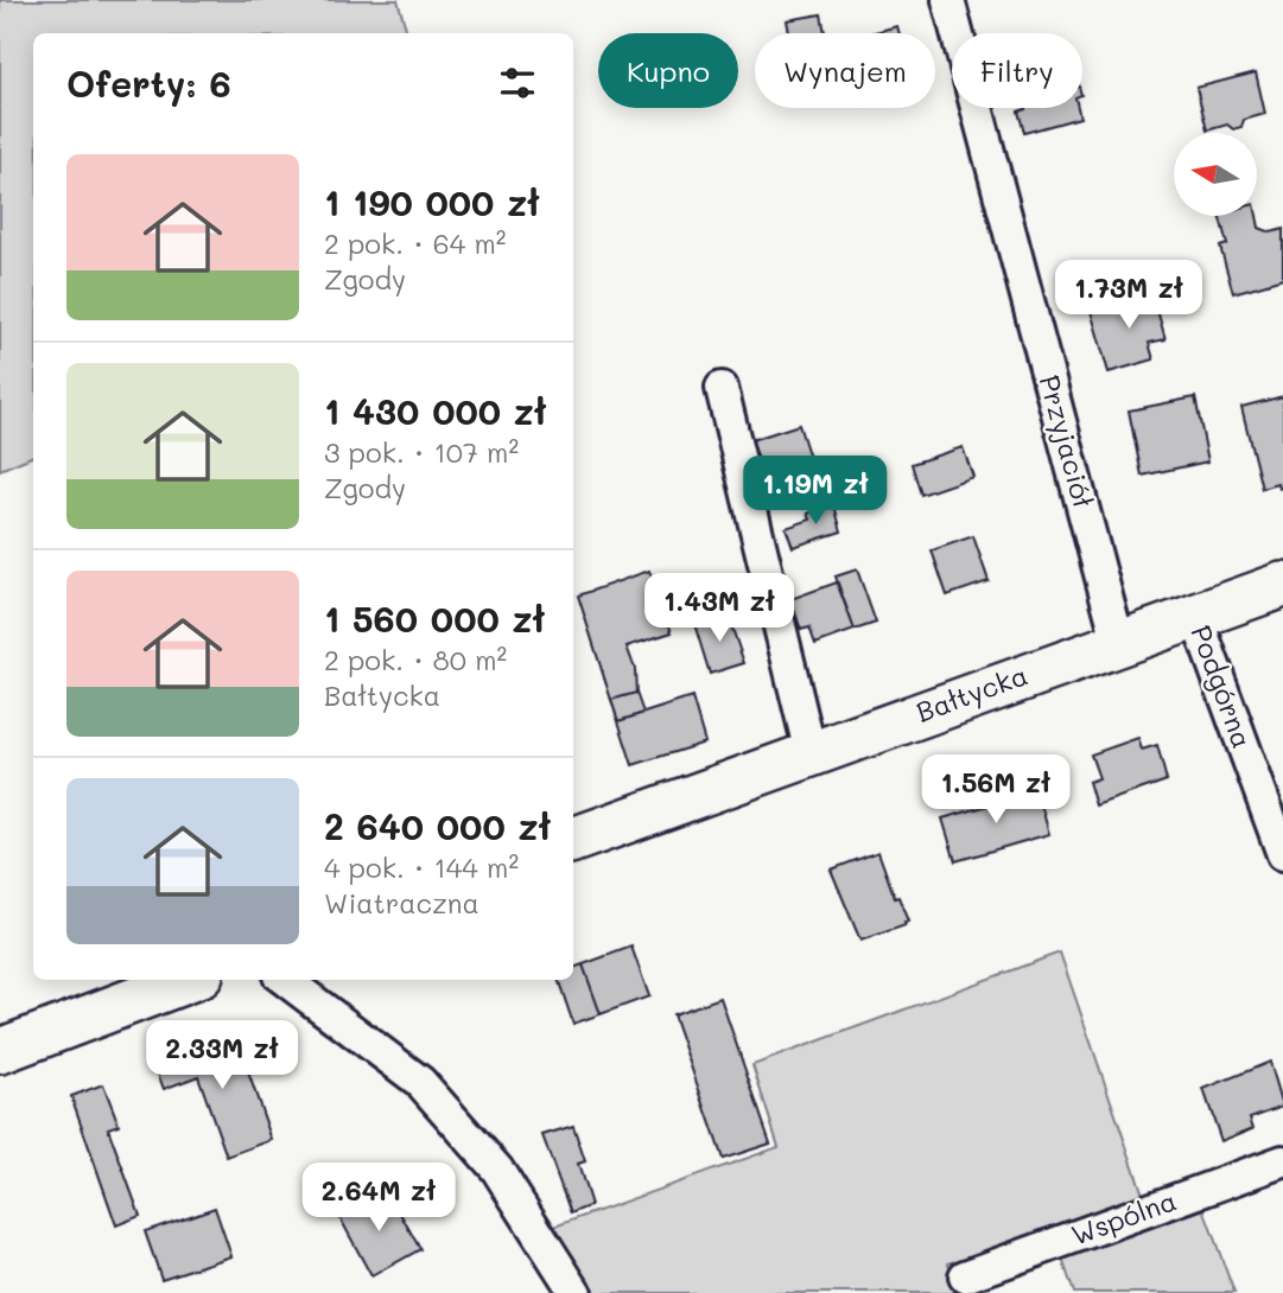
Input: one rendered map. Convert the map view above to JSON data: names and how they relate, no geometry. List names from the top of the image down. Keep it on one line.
{"streets":{"street":["Przyjaciół","Podgórna","Bałtycka","Wspólna"]},"crossings":[["Przyjaciół","Bałtycka"],["Podgórna","Bałtycka"]],"north":"left","page":{"chip":["Kupno","Wynajem","Filtry"],"heading":"Oferty: 6","list":[{"name":"1 190 000 zł","note":"2 pok. · 64 m² · Zgody"},{"name":"1 430 000 zł","note":"3 pok. · 107 m² · Zgody"},{"name":"1 560 000 zł","note":"2 pok. · 80 m² · Bałtycka"},{"name":"2 640 000 zł","note":"4 pok. · 144 m² · Wiatraczna"}],"price":["1.73M zł","1.19M zł","1.43M zł","1.56M zł","2.33M zł","2.64M zł"]}}
